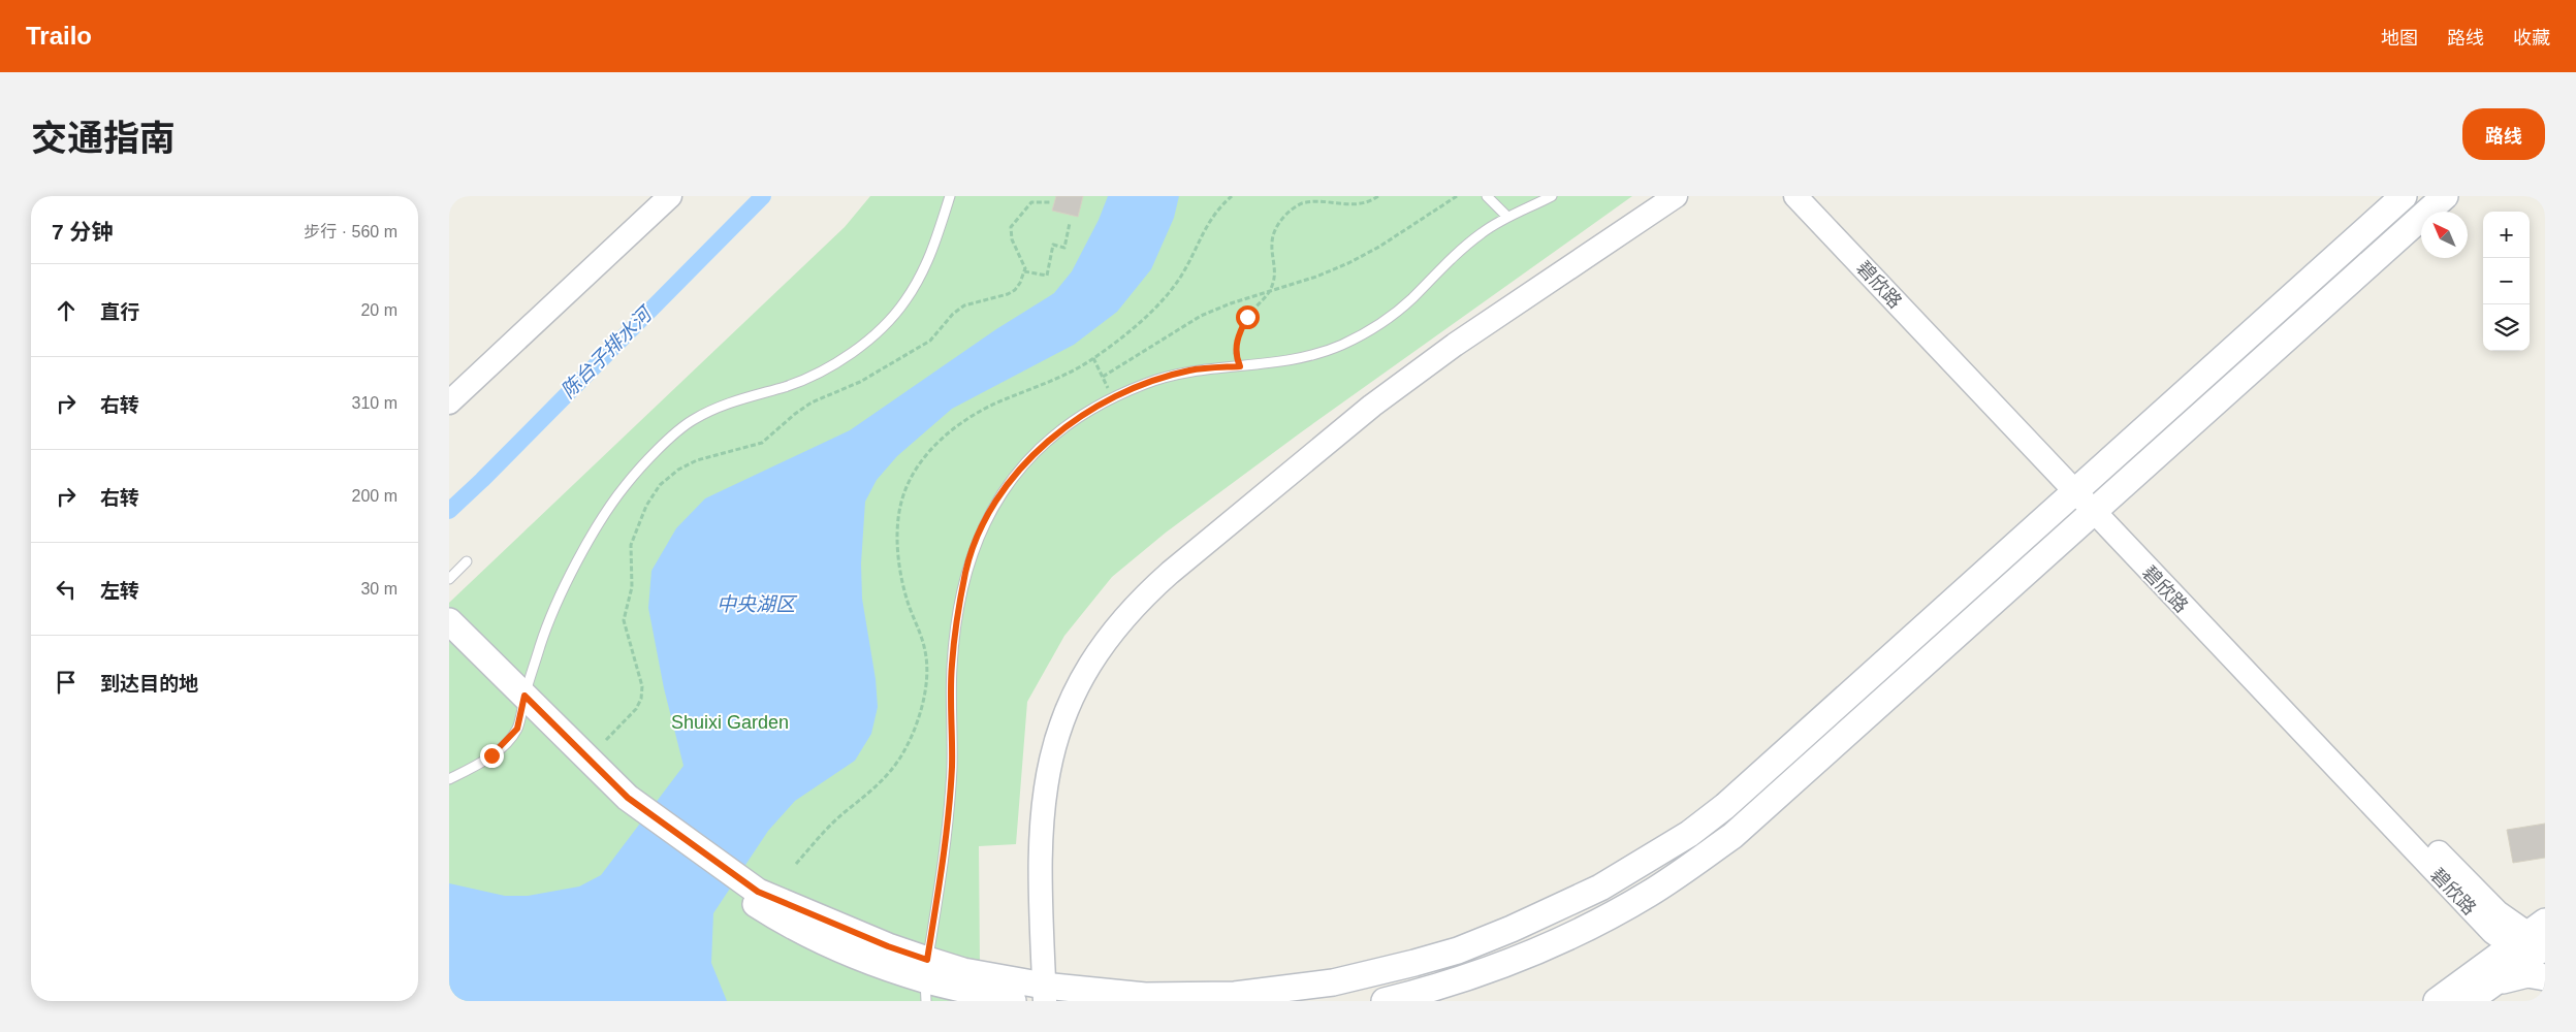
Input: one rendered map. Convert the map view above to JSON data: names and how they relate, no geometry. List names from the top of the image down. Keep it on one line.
{"streets":{"street":["碧欣路"]},"water":["陈台子排水河","中央湖区"],"parks":["Shuixi Garden"],"north":"top left","page":{"header":"Trailo","nav":["地图","路线","收藏"],"title":"交通指南","buttons":"路线","heading":["7 分钟","步行 · 560 m"],"map_buttons":["+","−"],"list":[["直行","20 m"],["右转","310 m"],["右转","200 m"],["左转","30 m"],"到达目的地"]}}
